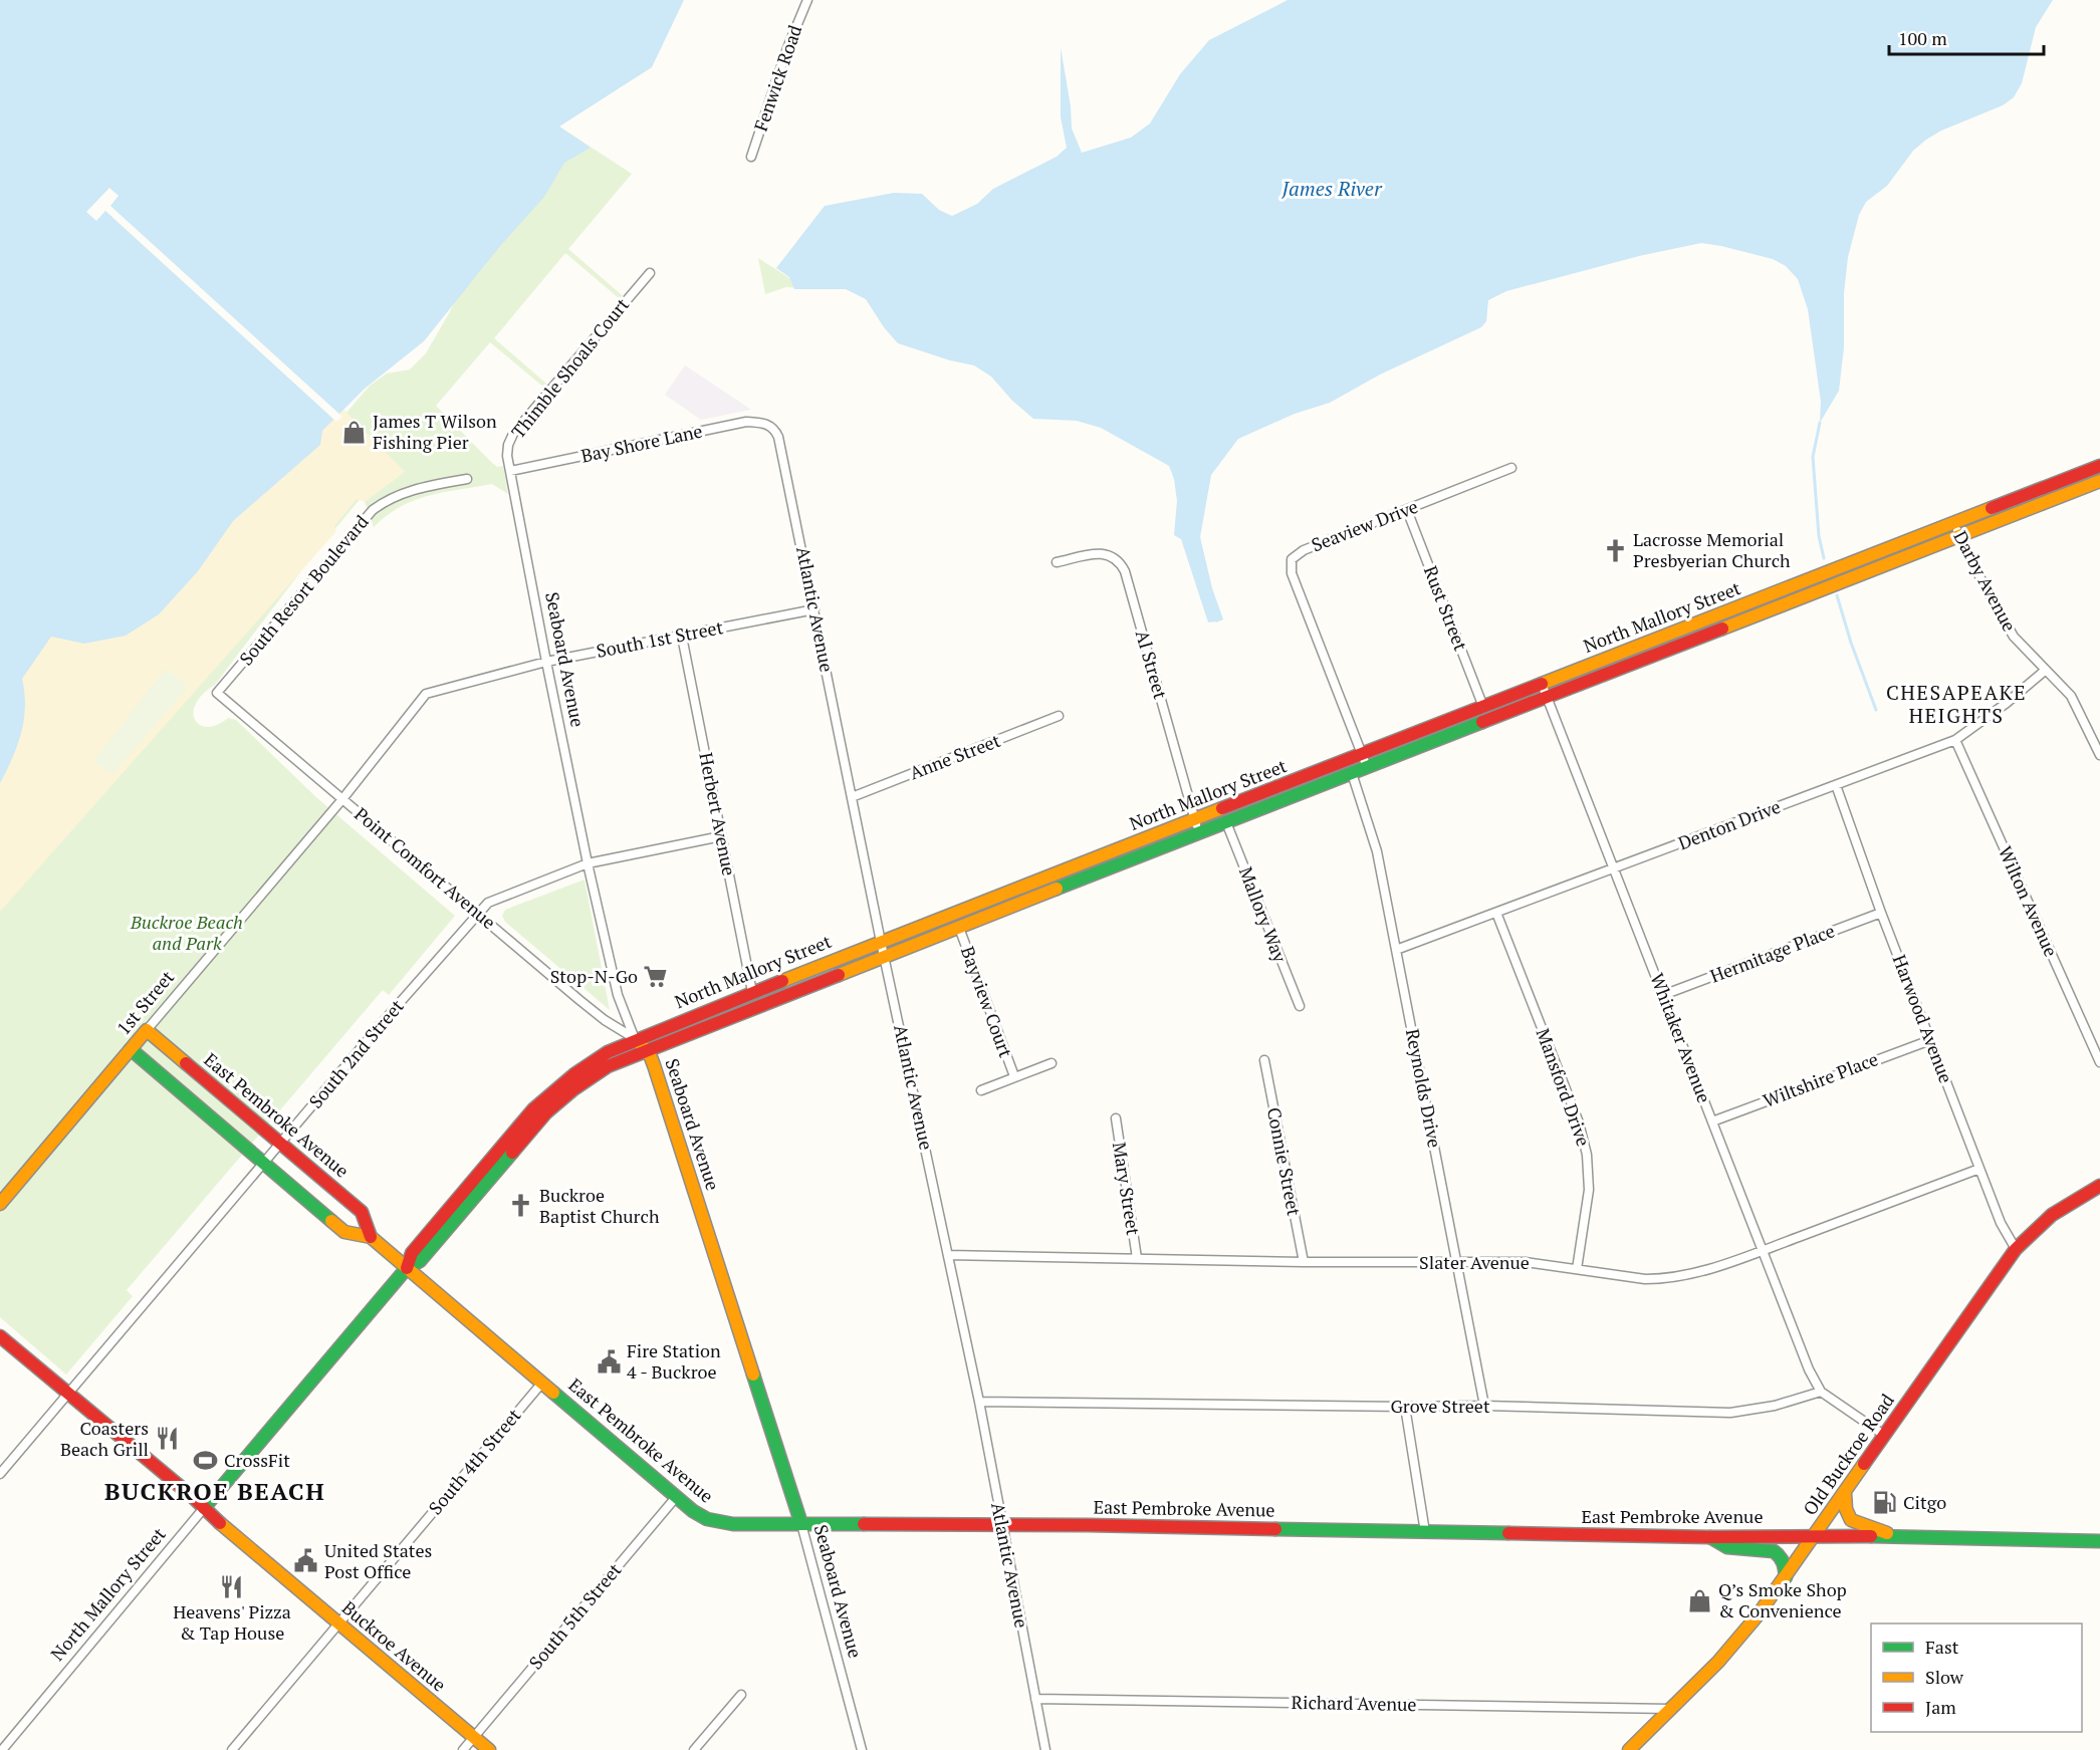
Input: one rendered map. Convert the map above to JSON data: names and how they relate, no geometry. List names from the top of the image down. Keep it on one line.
{"streets":{"main road":["North Mallory Street","Seaboard Avenue","1st Street","East Pembroke Avenue","Old Buckroe Road","Buckroe Avenue"],"street":["Fenwick Road","Thimble Shoals Court","Bay Shore Lane","Seaview Drive","Darby Avenue","South Resort Boulevard","Rust Street","Atlantic Avenue","South 1st Street","Al Street","Anne Street","Herbert Avenue","Denton Drive","Point Comfort Avenue","Wilton Avenue","Mallory Way","Hermitage Place","Bayview Court","Harwood Avenue","Whitaker Avenue","South 2nd Street","Wiltshire Place","Mansford Drive","Reynolds Drive","Connie Street","Mary Street","Slater Avenue","Grove Street","South 4th Street","South 5th Street","Richard Avenue"]},"crossings":[["Thimble Shoals Court","Bay Shore Lane"],["Thimble Shoals Court","Seaboard Avenue"],["Bay Shore Lane","Atlantic Avenue"],["Bay Shore Lane","Seaboard Avenue"],["Seaview Drive","Rust Street"],["Seaview Drive","North Mallory Street"],["Darby Avenue","North Mallory Street"],["Darby Avenue","Denton Drive"],["South Resort Boulevard","Point Comfort Avenue"],["Rust Street","North Mallory Street"],["Atlantic Avenue","North Mallory Street"],["Atlantic Avenue","South 1st Street"],["Atlantic Avenue","Anne Street"],["Atlantic Avenue","East Pembroke Avenue"],["Atlantic Avenue","Slater Avenue"],["Atlantic Avenue","Grove Street"],["Atlantic Avenue","Richard Avenue"],["North Mallory Street","Seaboard Avenue"],["North Mallory Street","Al Street"],["North Mallory Street","Herbert Avenue"],["North Mallory Street","Point Comfort Avenue"],["North Mallory Street","Mallory Way"],["North Mallory Street","Bayview Court"],["North Mallory Street","Whitaker Avenue"],["North Mallory Street","Reynolds Drive"],["North Mallory Street","East Pembroke Avenue"],["North Mallory Street","Buckroe Avenue"],["South 1st Street","Seaboard Avenue"],["South 1st Street","Herbert Avenue"],["South 1st Street","Point Comfort Avenue"],["South 1st Street","1st Street"],["Seaboard Avenue","Point Comfort Avenue"],["Seaboard Avenue","South 2nd Street"],["Seaboard Avenue","East Pembroke Avenue"],["Herbert Avenue","South 2nd Street"],["Denton Drive","Wilton Avenue"],["Denton Drive","Harwood Avenue"],["Denton Drive","Whitaker Avenue"],["Denton Drive","Mansford Drive"],["Denton Drive","Reynolds Drive"],["Point Comfort Avenue","1st Street"],["Point Comfort Avenue","South 2nd Street"],["Hermitage Place","Harwood Avenue"],["Hermitage Place","Whitaker Avenue"],["1st Street","East Pembroke Avenue"],["Harwood Avenue","Wiltshire Place"],["Harwood Avenue","Slater Avenue"],["Harwood Avenue","Old Buckroe Road"],["Whitaker Avenue","Wiltshire Place"],["Whitaker Avenue","Slater Avenue"],["Whitaker Avenue","Grove Street"],["South 2nd Street","East Pembroke Avenue"],["South 2nd Street","Buckroe Avenue"],["Mansford Drive","Slater Avenue"],["Reynolds Drive","Slater Avenue"],["Reynolds Drive","Grove Street"],["East Pembroke Avenue","Old Buckroe Road"],["East Pembroke Avenue","South 4th Street"],["East Pembroke Avenue","South 5th Street"],["Connie Street","Slater Avenue"],["Mary Street","Slater Avenue"],["Old Buckroe Road","Richard Avenue"],["South 4th Street","Buckroe Avenue"],["South 5th Street","Buckroe Avenue"]],"districts":["CHESAPEAKE HEIGHTS","BUCKROE BEACH"],"water":["James River"],"parks":["Buckroe Beach and Park"],"places":{"shop":["James T Wilson Fishing Pier","Q’s Smoke Shop & Convenience"],"church":["Lacrosse Memorial Presbyerian Church","Buckroe Baptist Church"],"supermarket":["Stop-N-Go"],"public building":["Fire Station 4 - Buckroe","United States Post Office"],"restaurant":["Coasters Beach Grill","Heavens' Pizza & Tap House"],"sports":["CrossFit"],"fuel station":["Citgo"]},"legend":["Fast","Slow","Jam"],"scale_bar":"100 m"}
